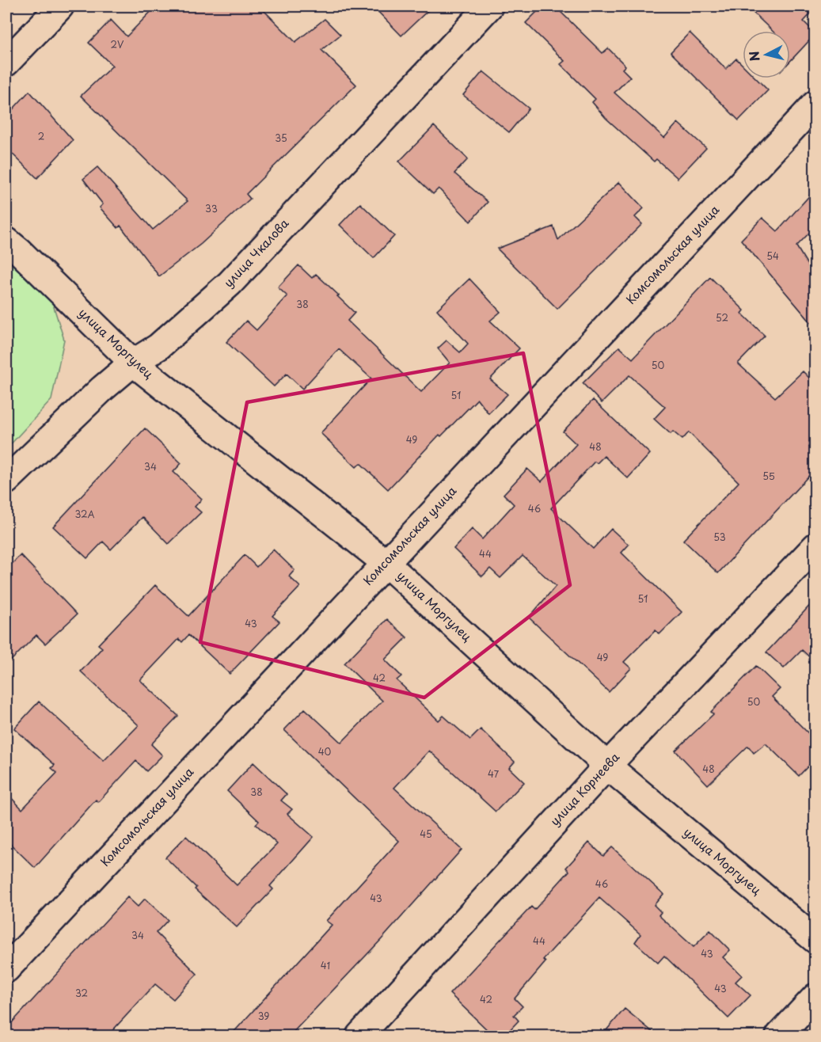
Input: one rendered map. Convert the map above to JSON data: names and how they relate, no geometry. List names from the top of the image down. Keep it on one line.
{"streets":{"street":["улица Чкалова","Комсомольская улица","улица Моргулец","улица Корнеева"]},"crossings":[["улица Чкалова","улица Моргулец"],["Комсомольская улица","улица Моргулец"],["улица Моргулец","улица Корнеева"]],"house_numbers":["2V","2","35","33","54","38","52","50","51","49","48","34","55","46","32A","53","44","51","43","49","42","50","40","48","47","38","45","46","43","34","44","43","41","43","32","42","39"],"north":"left"}
